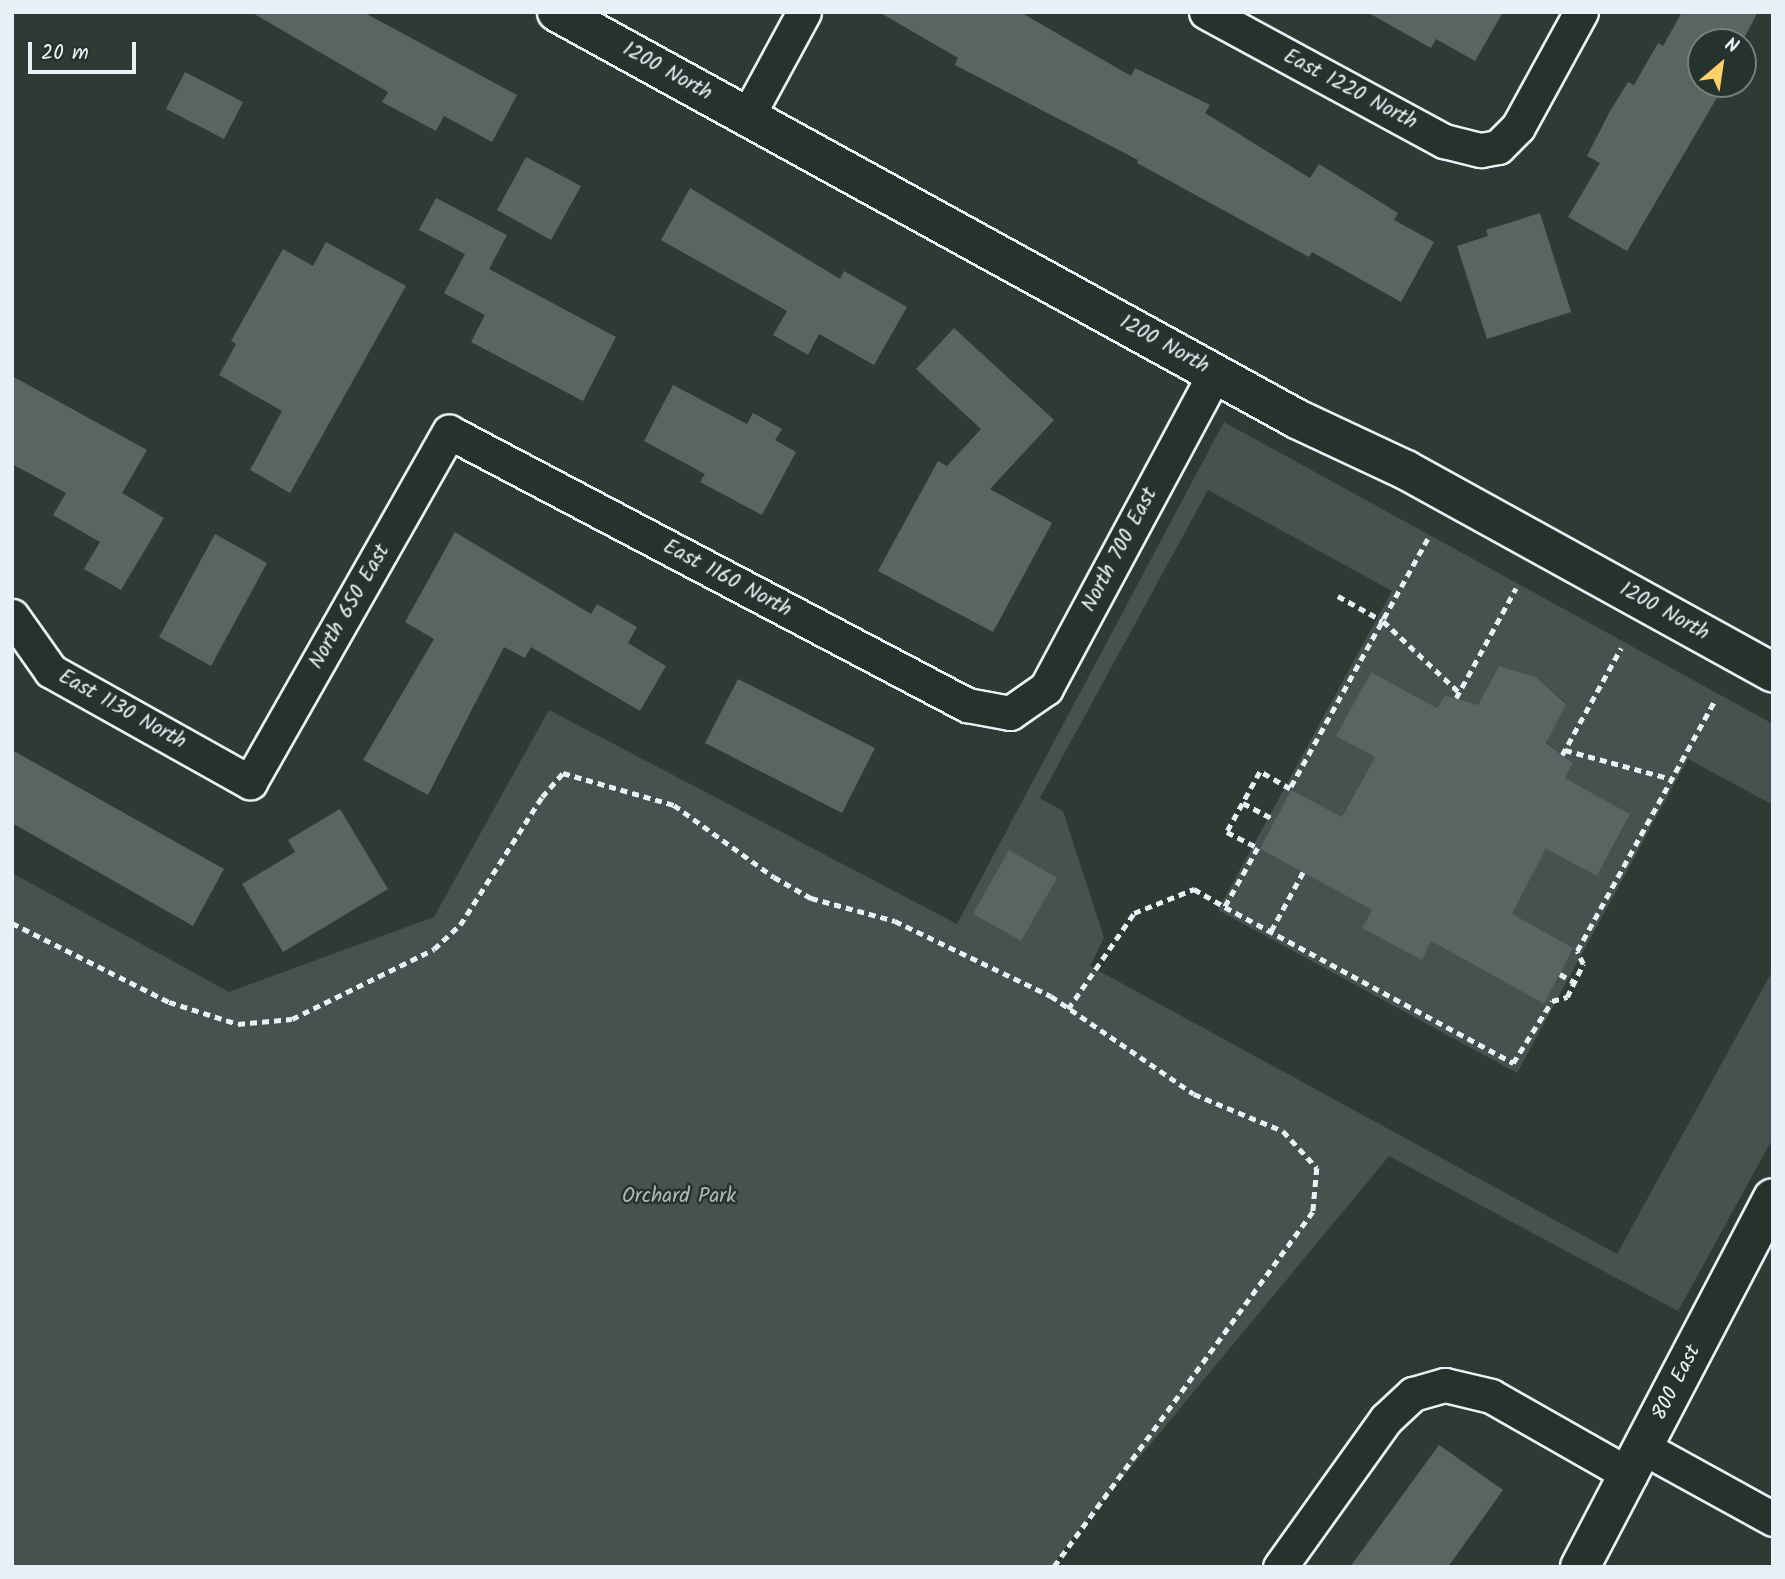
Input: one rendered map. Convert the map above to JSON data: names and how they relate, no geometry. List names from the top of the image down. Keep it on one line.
{"streets":{"street":["1200 North","East 1220 North","North 700 East","East 1160 North","North 650 East","East 1130 North","800 East"]},"crossings":[["1200 North","North 700 East"],["North 700 East","East 1160 North"],["East 1160 North","North 650 East"],["North 650 East","East 1130 North"]],"parks":["Orchard Park"],"scale_bar":"20 m","north":"top right"}
